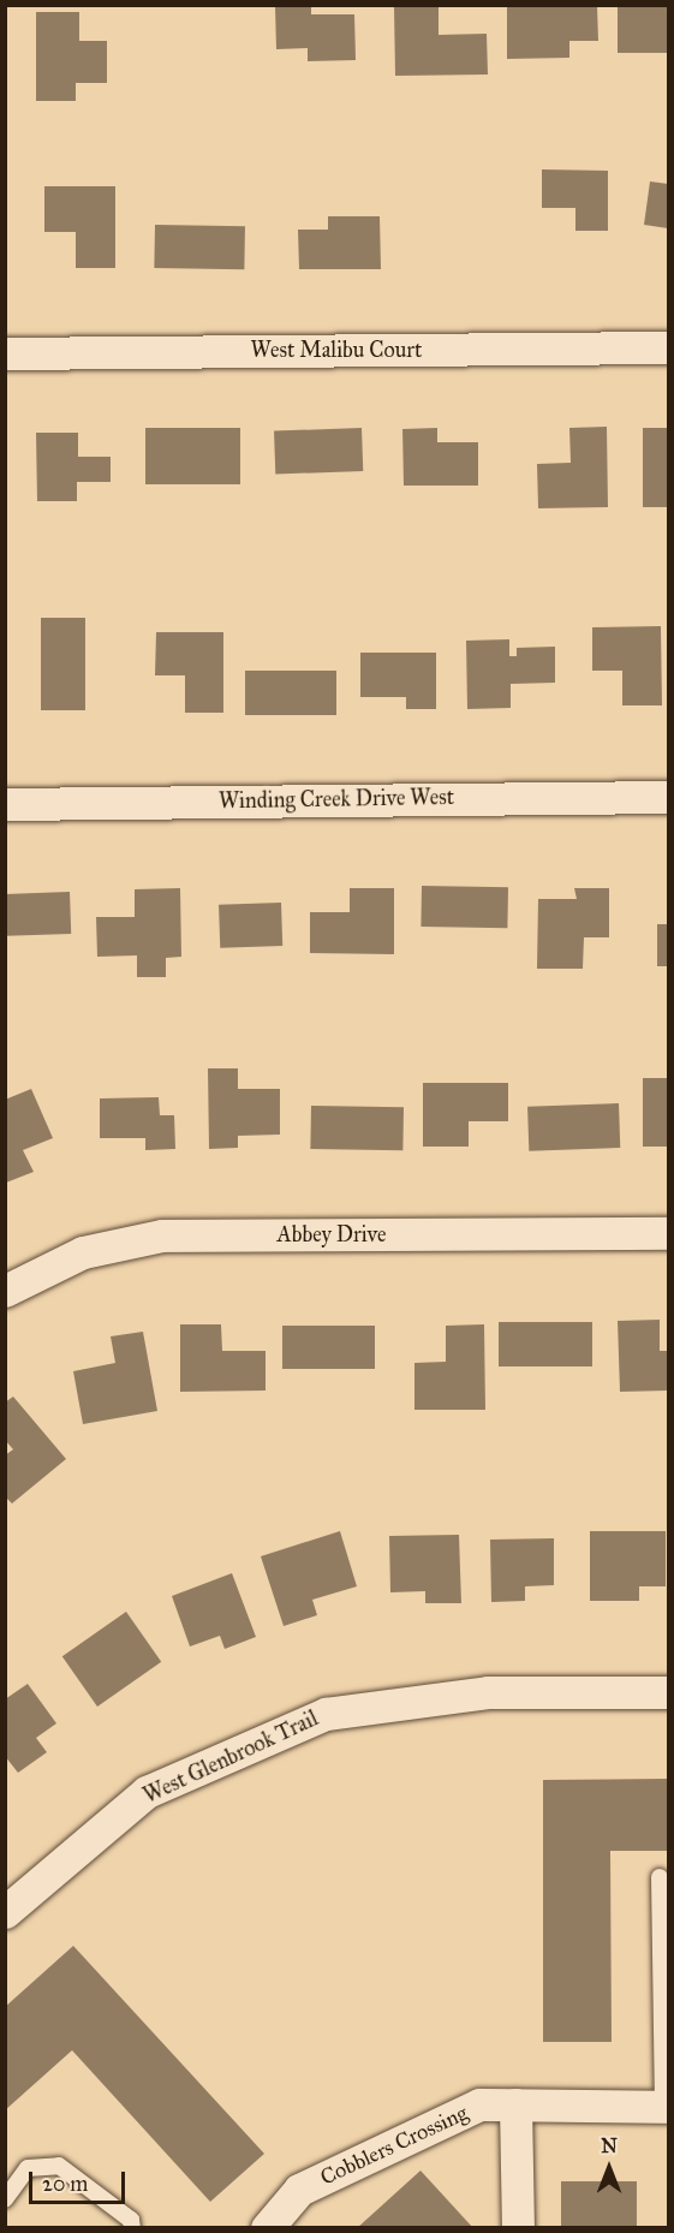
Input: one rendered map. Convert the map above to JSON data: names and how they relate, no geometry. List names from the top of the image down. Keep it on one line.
{"streets":{"street":["West Malibu Court","Winding Creek Drive West","Abbey Drive","West Glenbrook Trail","Cobblers Crossing"]},"scale_bar":"20 m","north":"top"}
